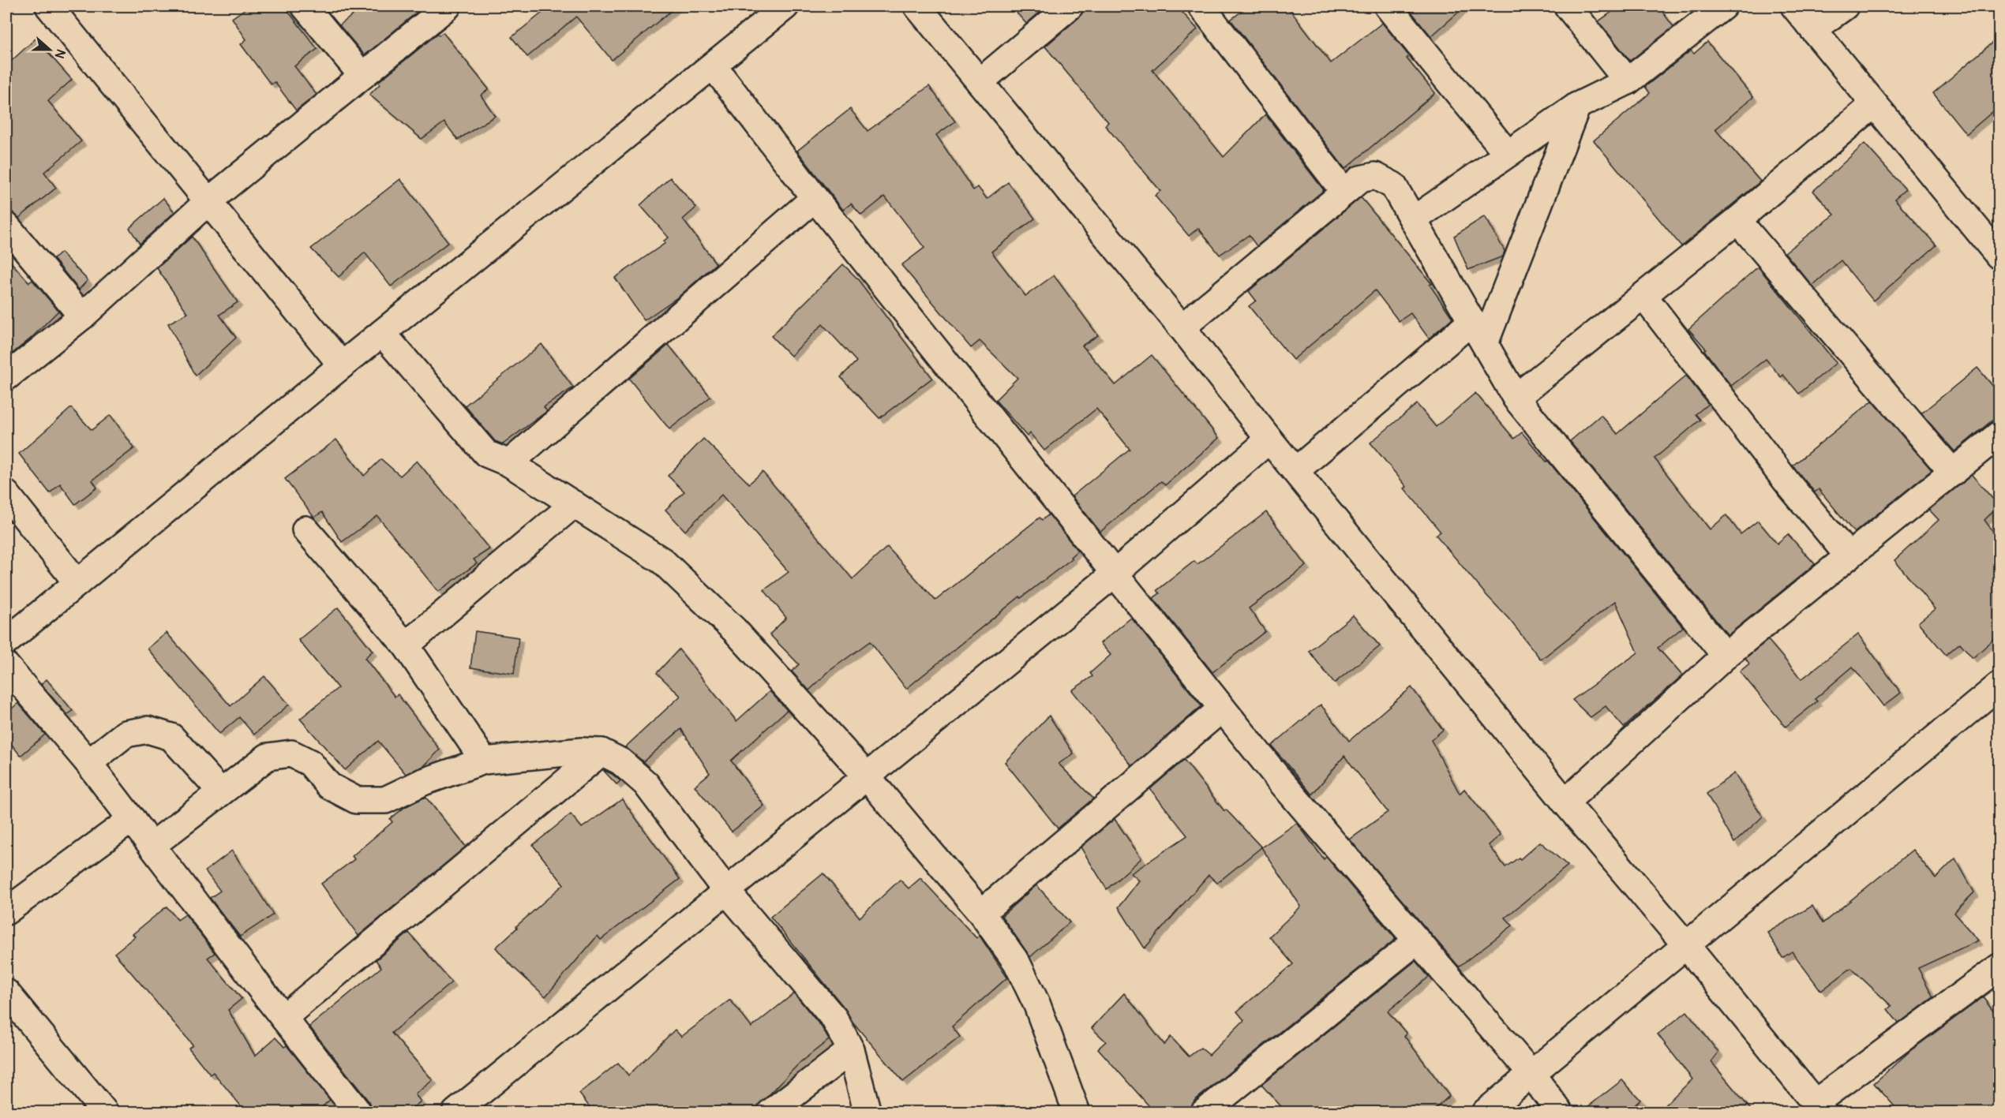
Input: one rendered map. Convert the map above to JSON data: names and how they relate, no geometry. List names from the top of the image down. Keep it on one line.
{"north":"right"}
